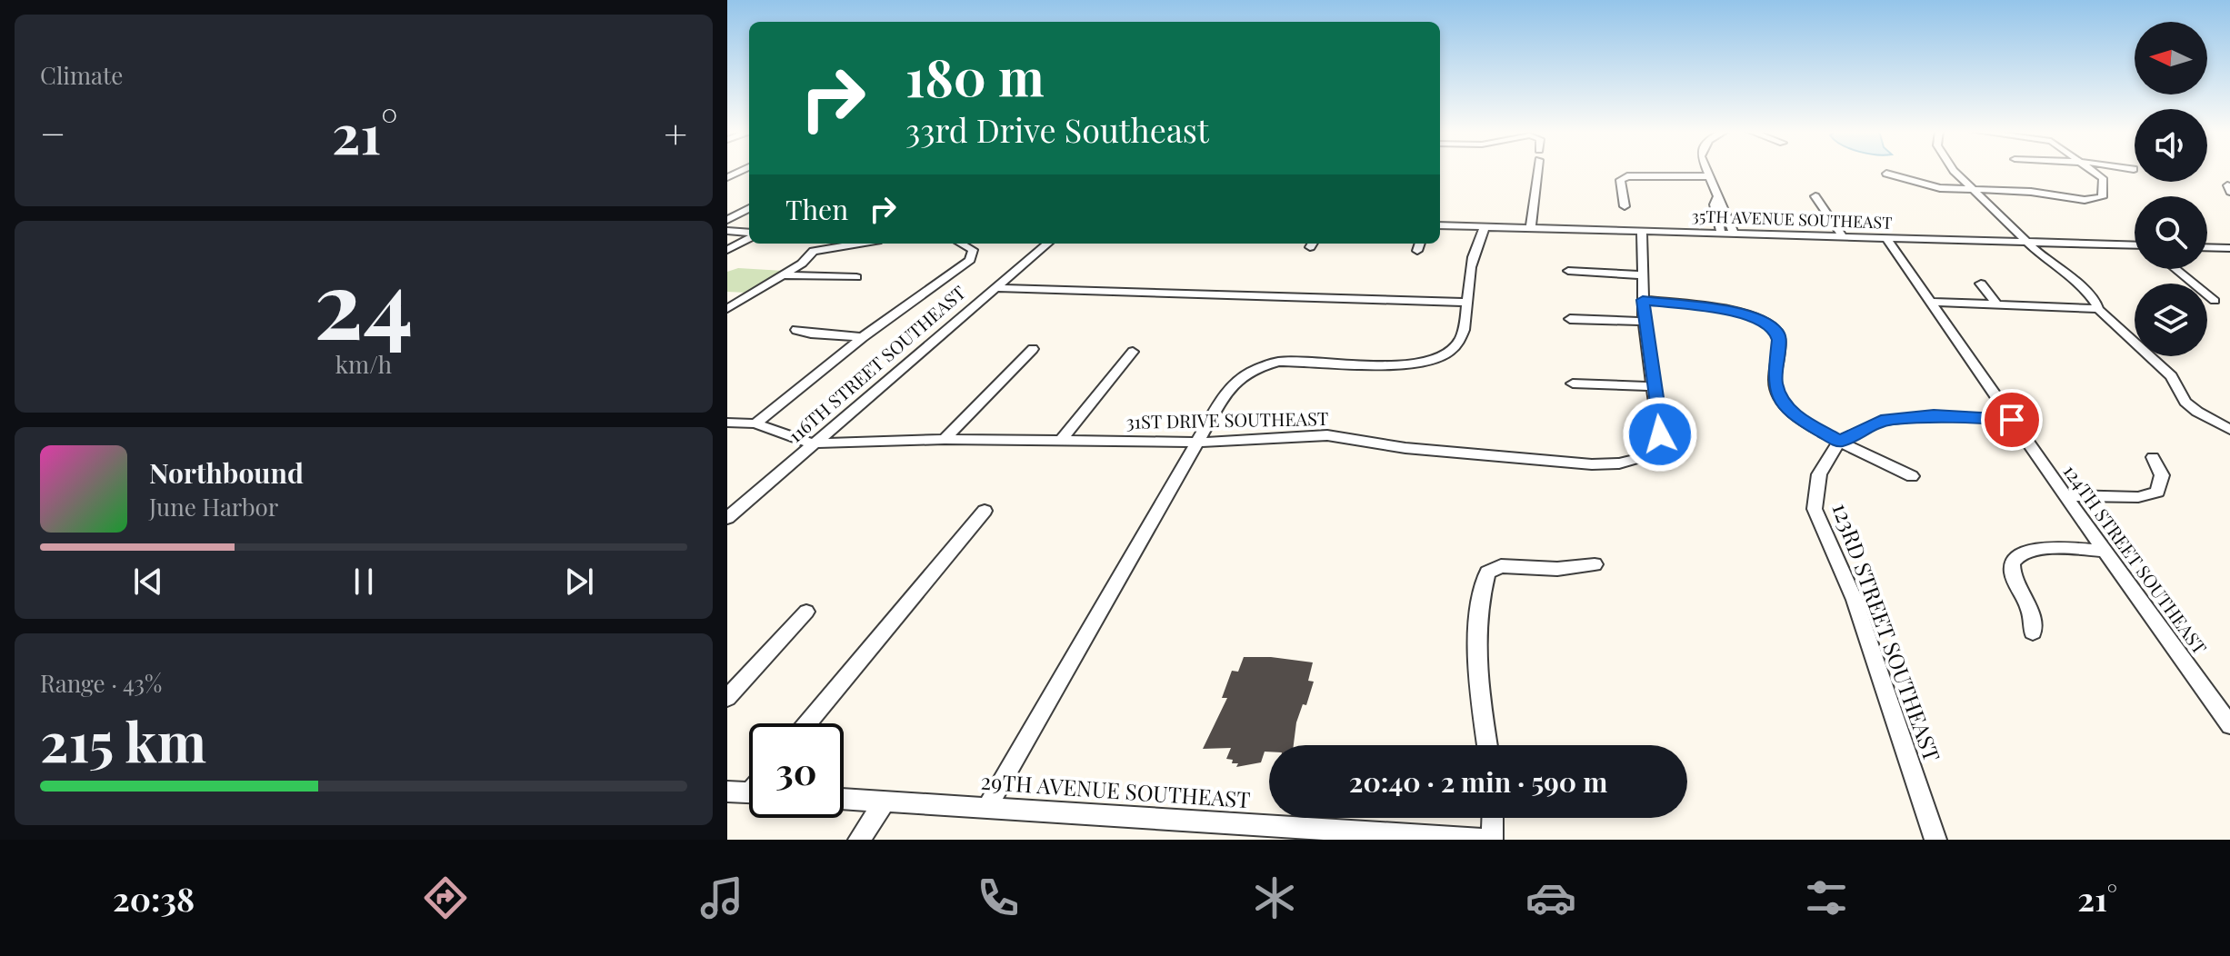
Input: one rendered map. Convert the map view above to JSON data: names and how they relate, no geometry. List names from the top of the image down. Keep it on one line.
{"streets":{"street":["35TH AVENUE SOUTHEAST","116TH STREET SOUTHEAST","31ST DRIVE SOUTHEAST","124TH STREET SOUTHEAST","123RD STREET SOUTHEAST","29TH AVENUE SOUTHEAST"]},"crossings":[["35TH AVENUE SOUTHEAST","124TH STREET SOUTHEAST"],["116TH STREET SOUTHEAST","31ST DRIVE SOUTHEAST"]],"north":"left","page":{"tile":["Climate",["24","km/h"],["Range · 43%","215 km"]],"turn":["180 m","33rd Drive Southeast"],"heat":["−","21°","+"],"then":"Then","song":["Northbound","June Harbor"],"limit":"30","trip":"20:40 · 2 min · 590 m","tabs":["20:38","21°"]}}
